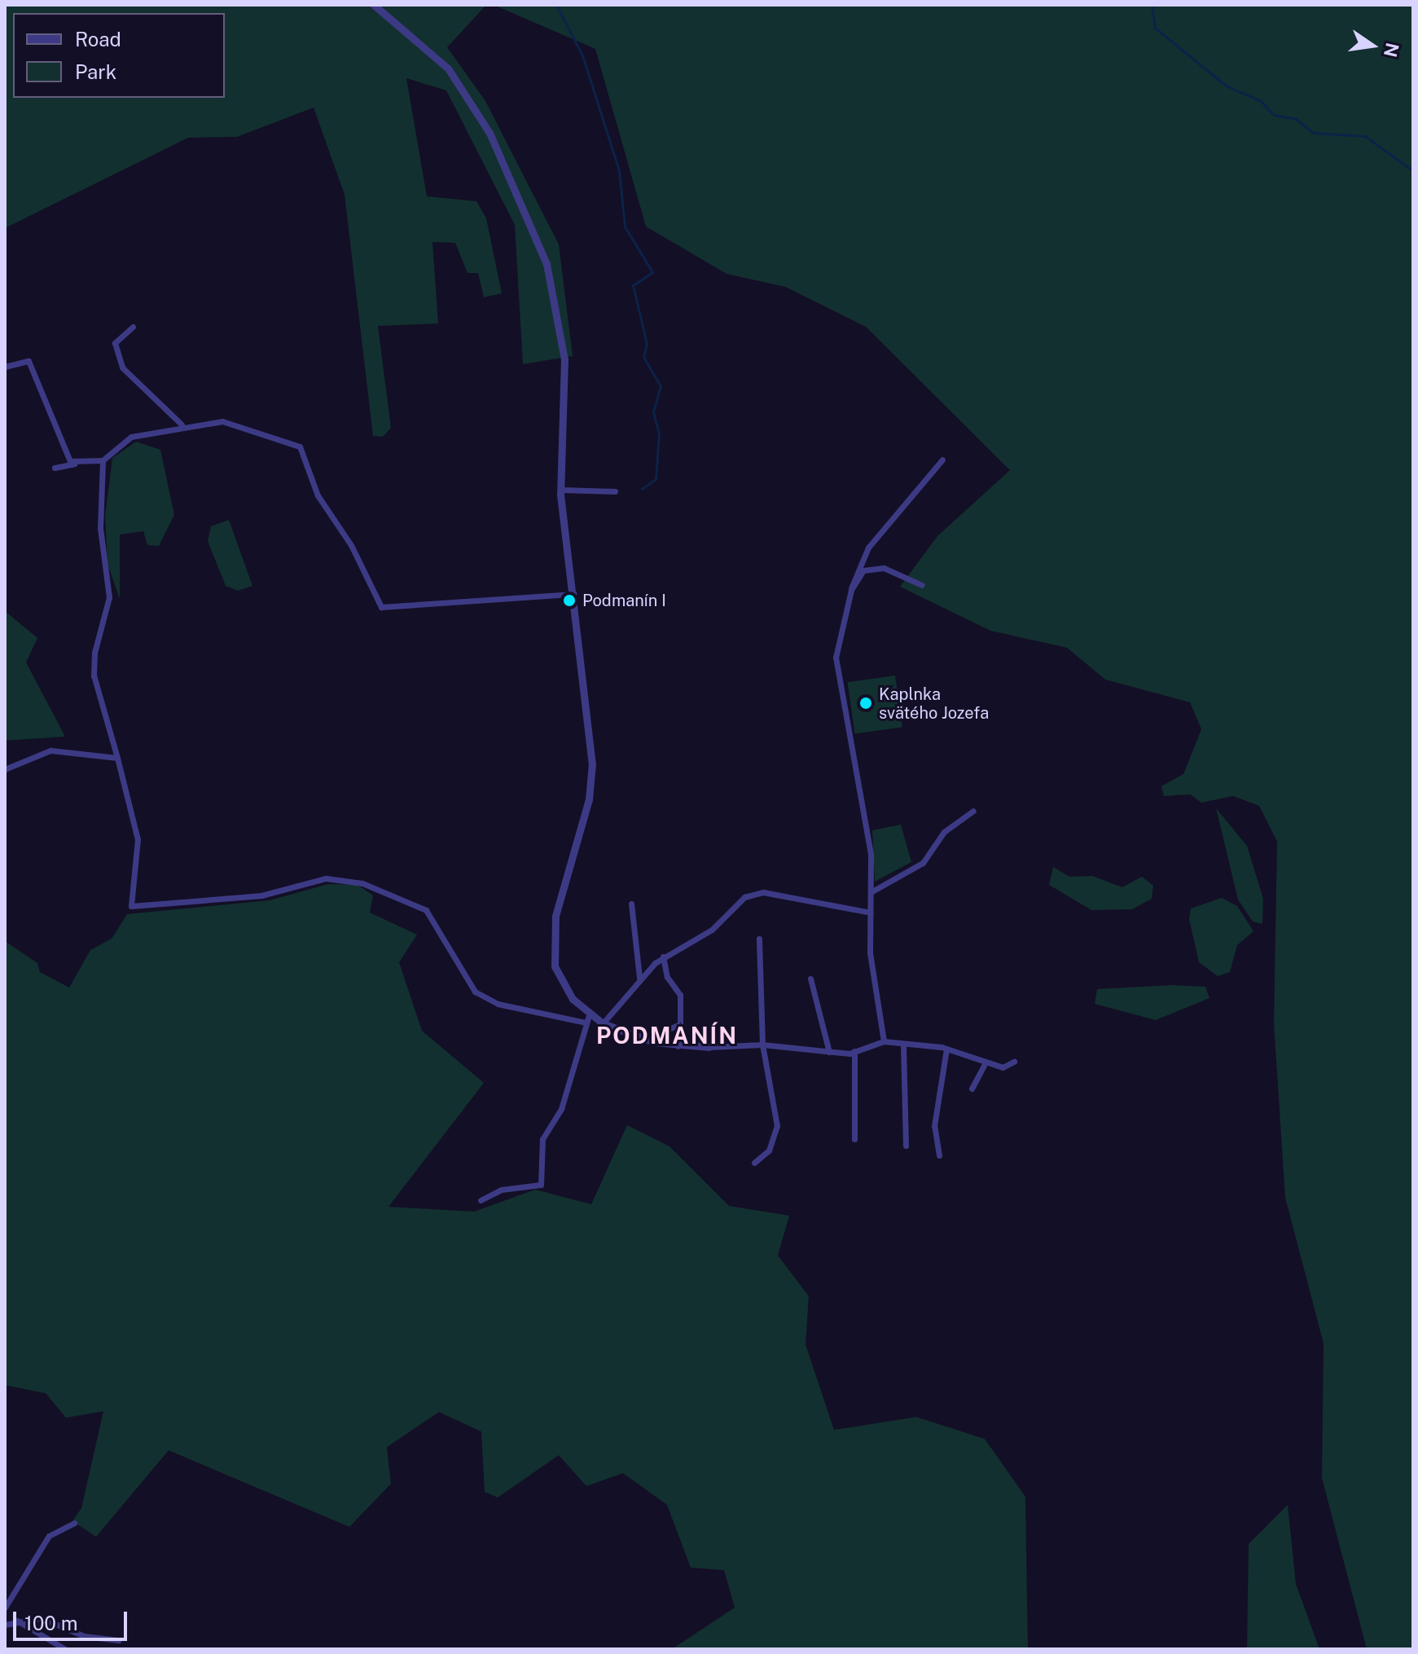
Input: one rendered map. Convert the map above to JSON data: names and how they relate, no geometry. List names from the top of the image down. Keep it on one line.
{"districts":["PODMANÍN"],"places":["Podmanín I","Kaplnka svätého Jozefa"],"legend":["Road","Park"],"scale_bar":"100 m","north":"right"}
